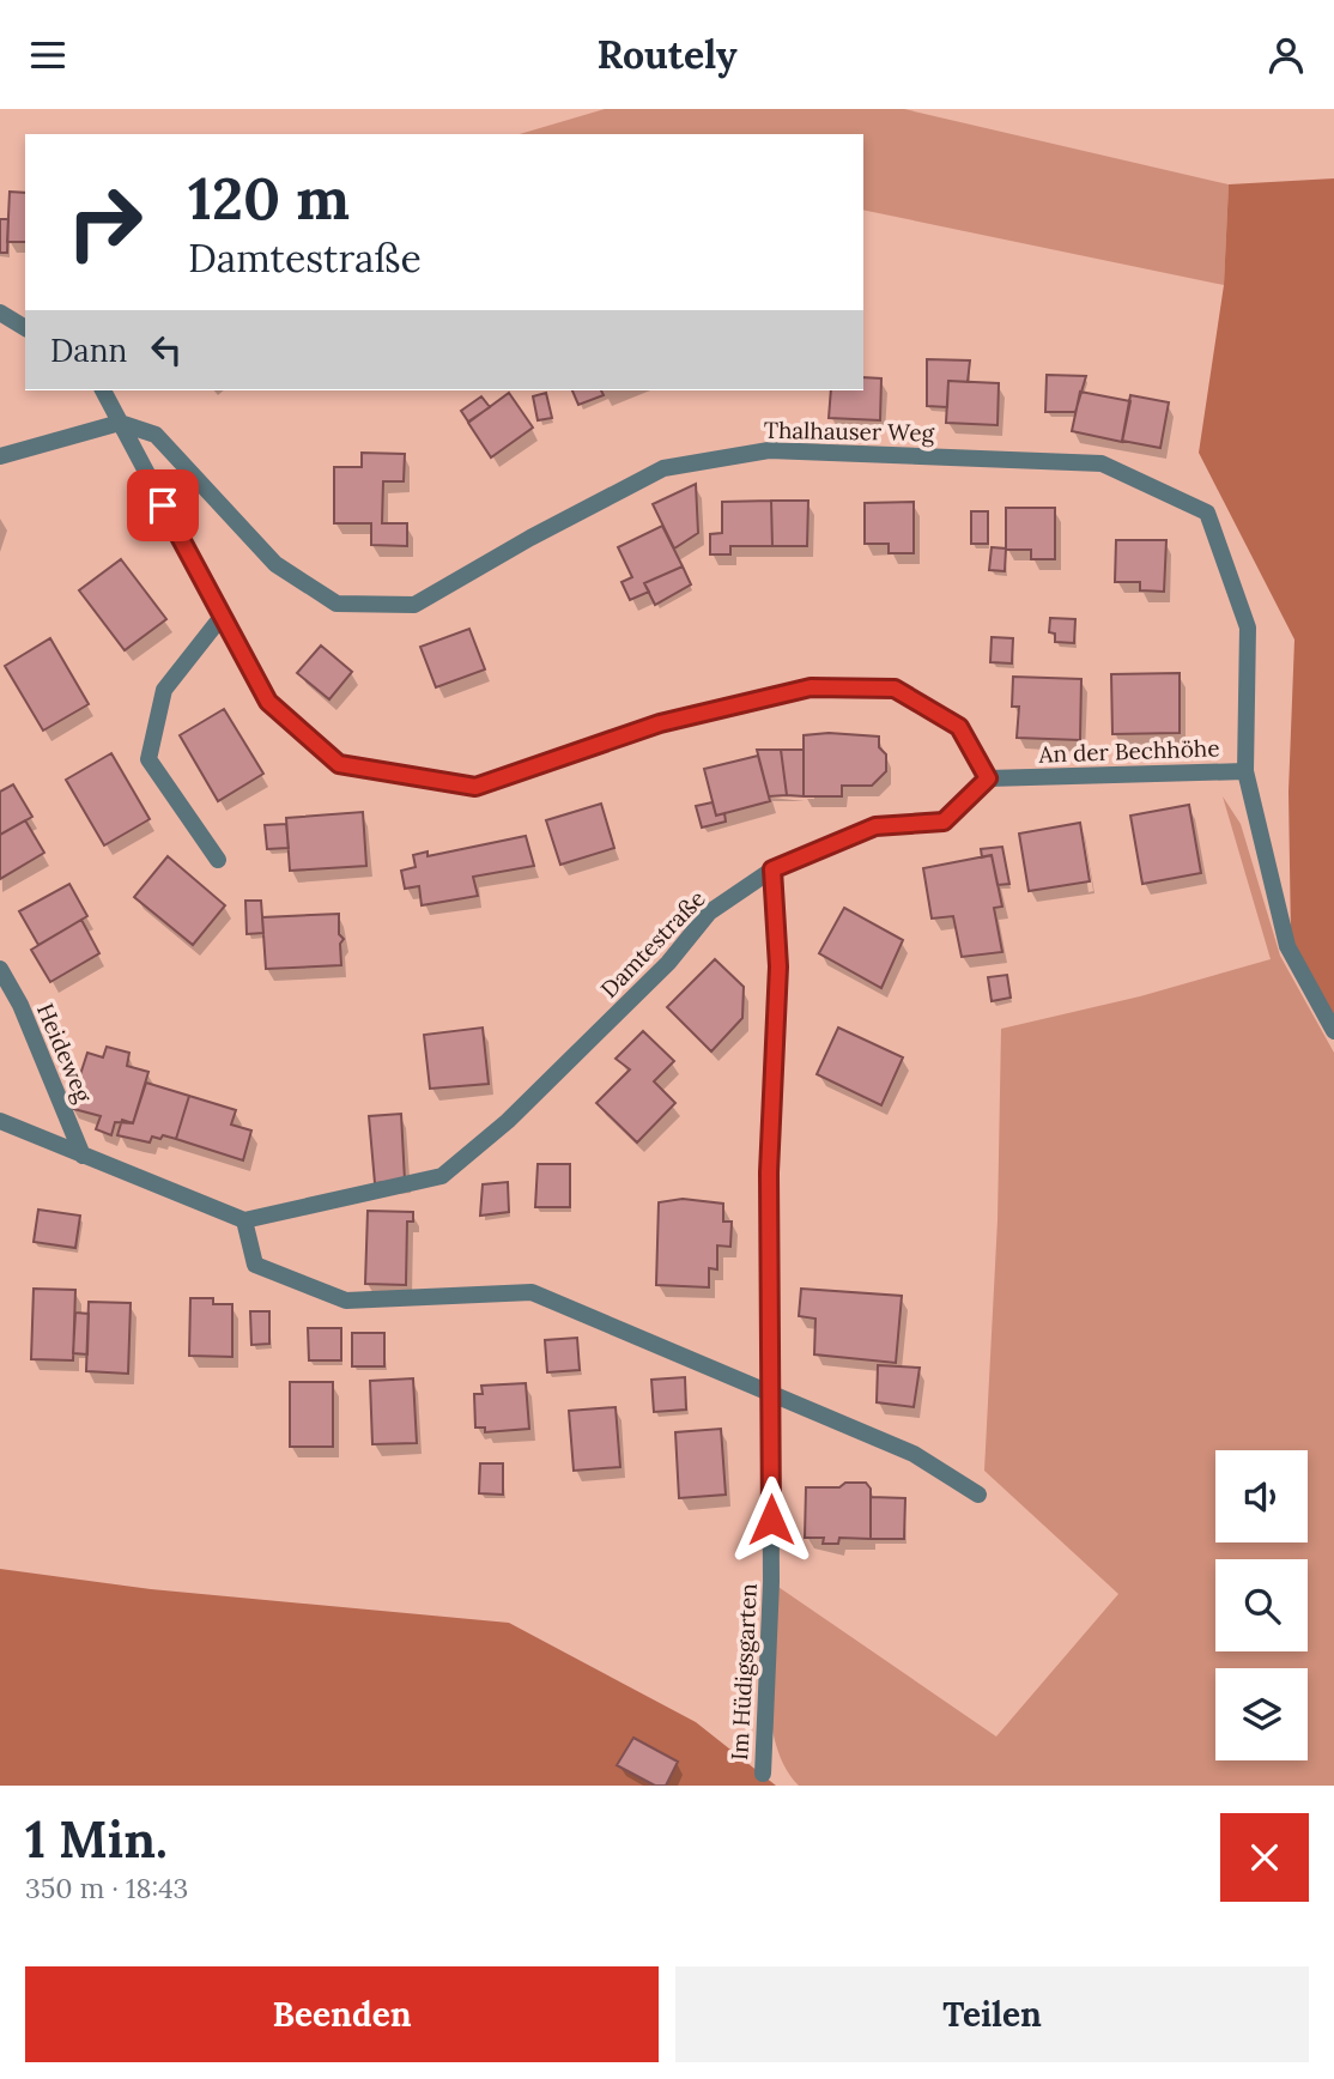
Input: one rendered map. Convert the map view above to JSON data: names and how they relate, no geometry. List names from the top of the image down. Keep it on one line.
{"streets":{"street":["Thalhauser Weg","An der Bechhöhe","Damtestraße","Heideweg","Im Hüdigsgarten"]},"crossings":[["Thalhauser Weg","An der Bechhöhe"],["An der Bechhöhe","Damtestraße"],["Damtestraße","Im Hüdigsgarten"]],"page":{"header":"Routely","turn":["120 m","Damtestraße"],"then":"Dann","heading":["1 Min.","350 m · 18:43"],"buttons":["Beenden","Teilen"]}}
